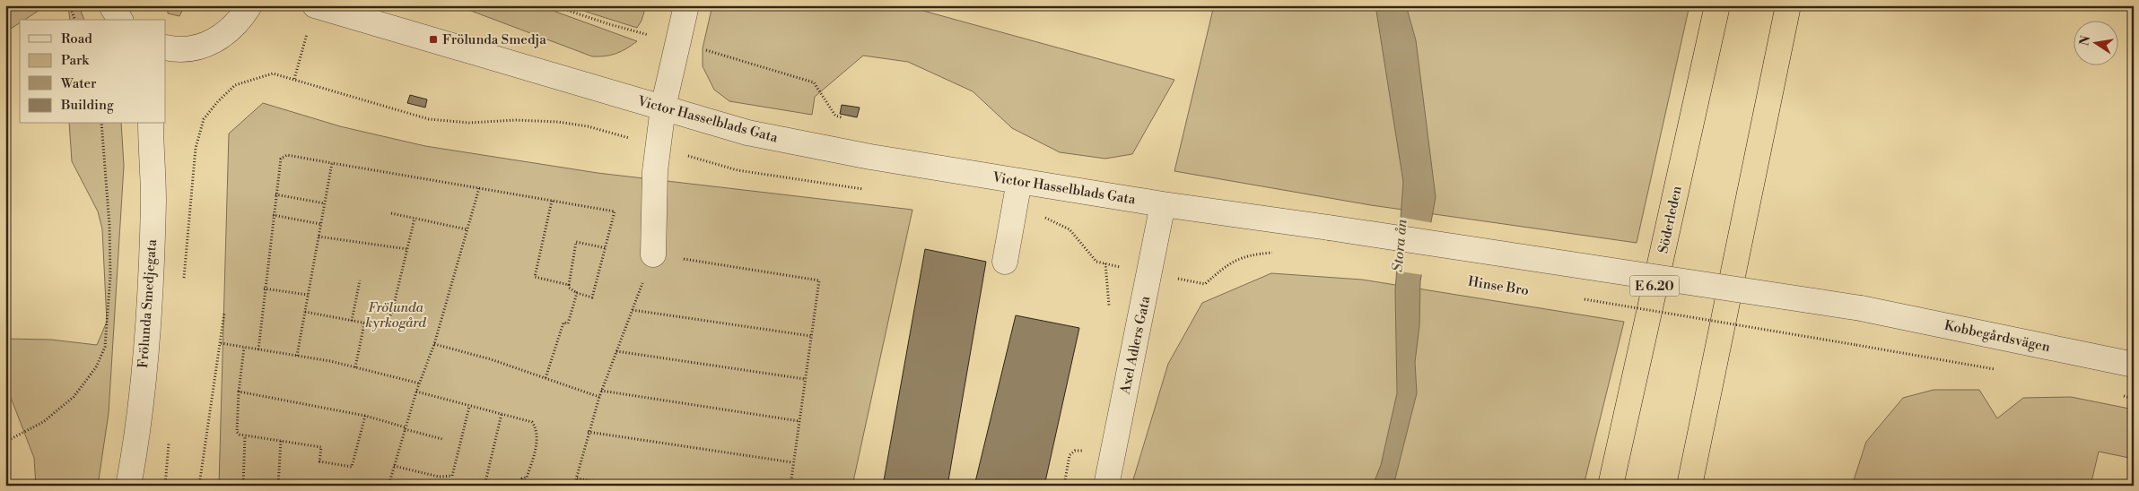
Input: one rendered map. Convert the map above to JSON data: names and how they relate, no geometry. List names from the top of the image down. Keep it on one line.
{"streets":{"highway":["Söderleden","E 6.20"],"street":["Victor Hasselblads Gata","Frölunda Smedjegata","Kobbegårdsvägen","Axel Adlers Gata"]},"crossings":[["Victor Hasselblads Gata","Kobbegårdsvägen"],["Victor Hasselblads Gata","Axel Adlers Gata"],["Kobbegårdsvägen","Axel Adlers Gata"]],"water":["Stora ån"],"parks":["Frölunda kyrkogård"],"places":{"transit":["Frölunda Smedja"]},"legend":["Road","Park","Water","Building"],"north":"left"}
